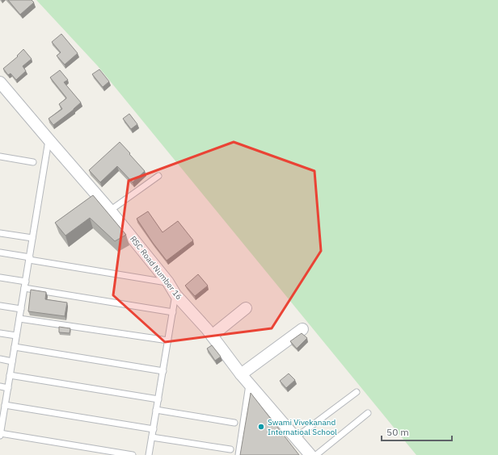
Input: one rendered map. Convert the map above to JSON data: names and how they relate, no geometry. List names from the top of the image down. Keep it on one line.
{"streets":{"street":["RSC Road Number 16"]},"places":["Swami Vivekanand Internatioal School"],"scale_bar":"50 m"}
